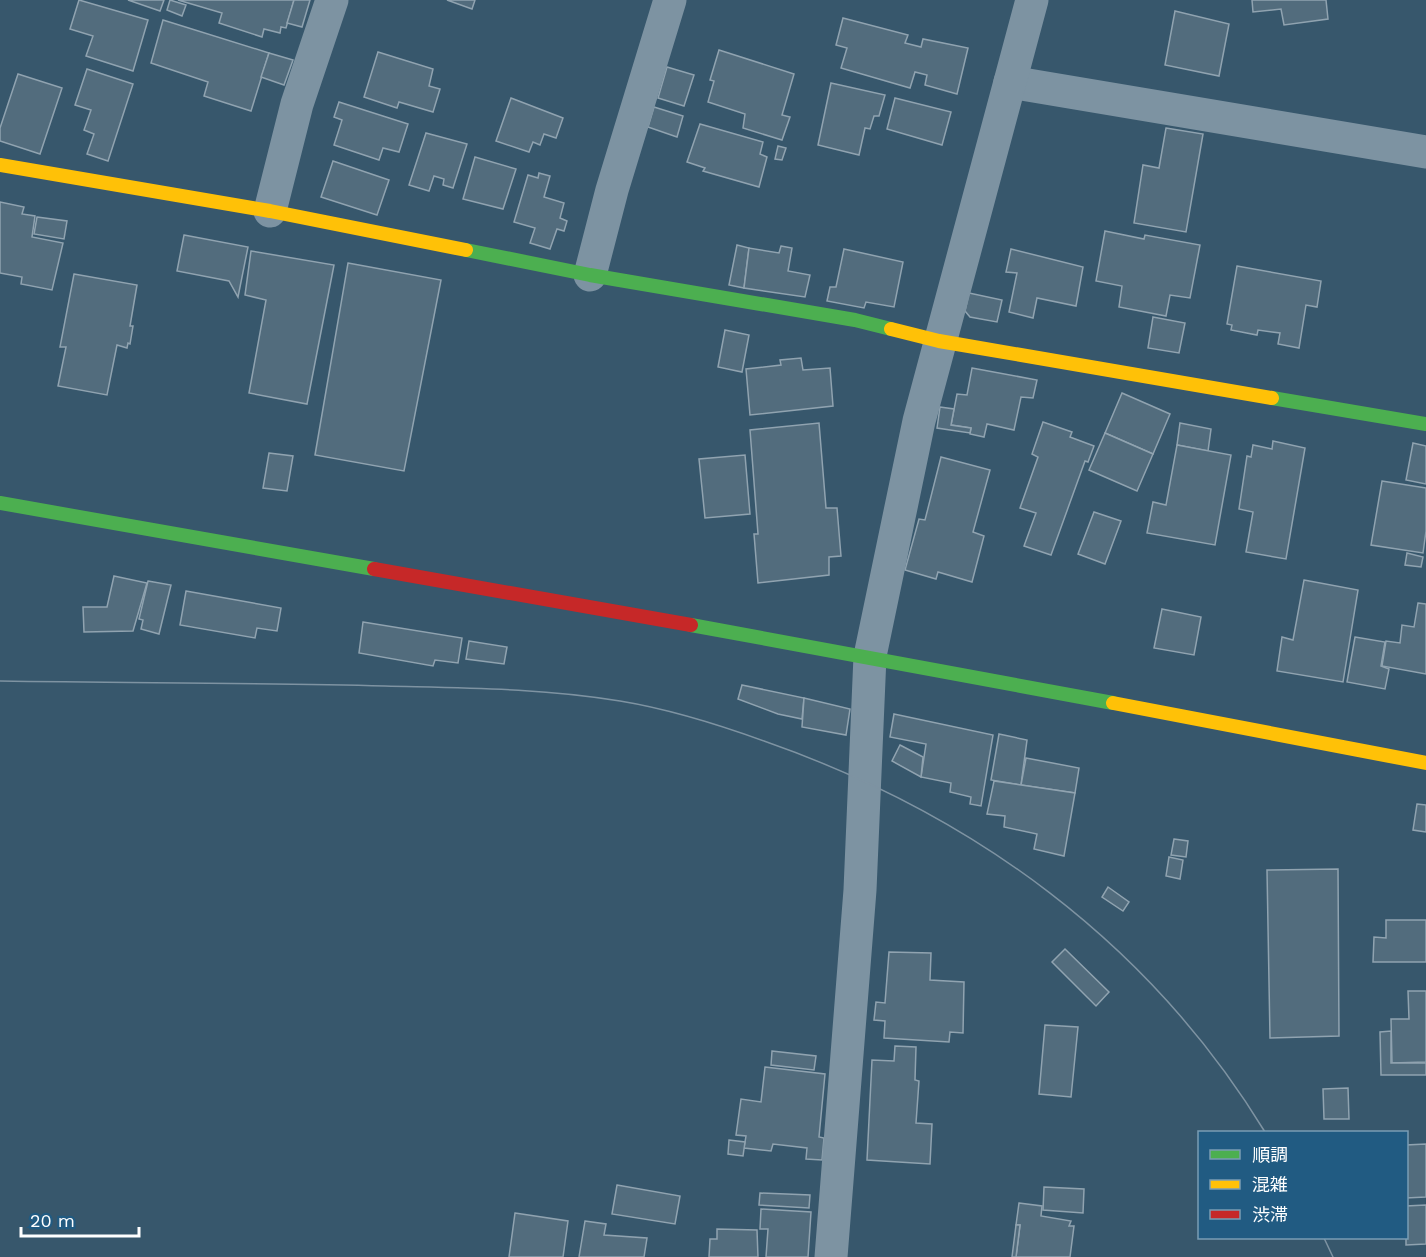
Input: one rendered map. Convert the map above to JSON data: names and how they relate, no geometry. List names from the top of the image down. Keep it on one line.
{"legend":["順調","混雑","渋滞"],"scale_bar":"20 m"}
